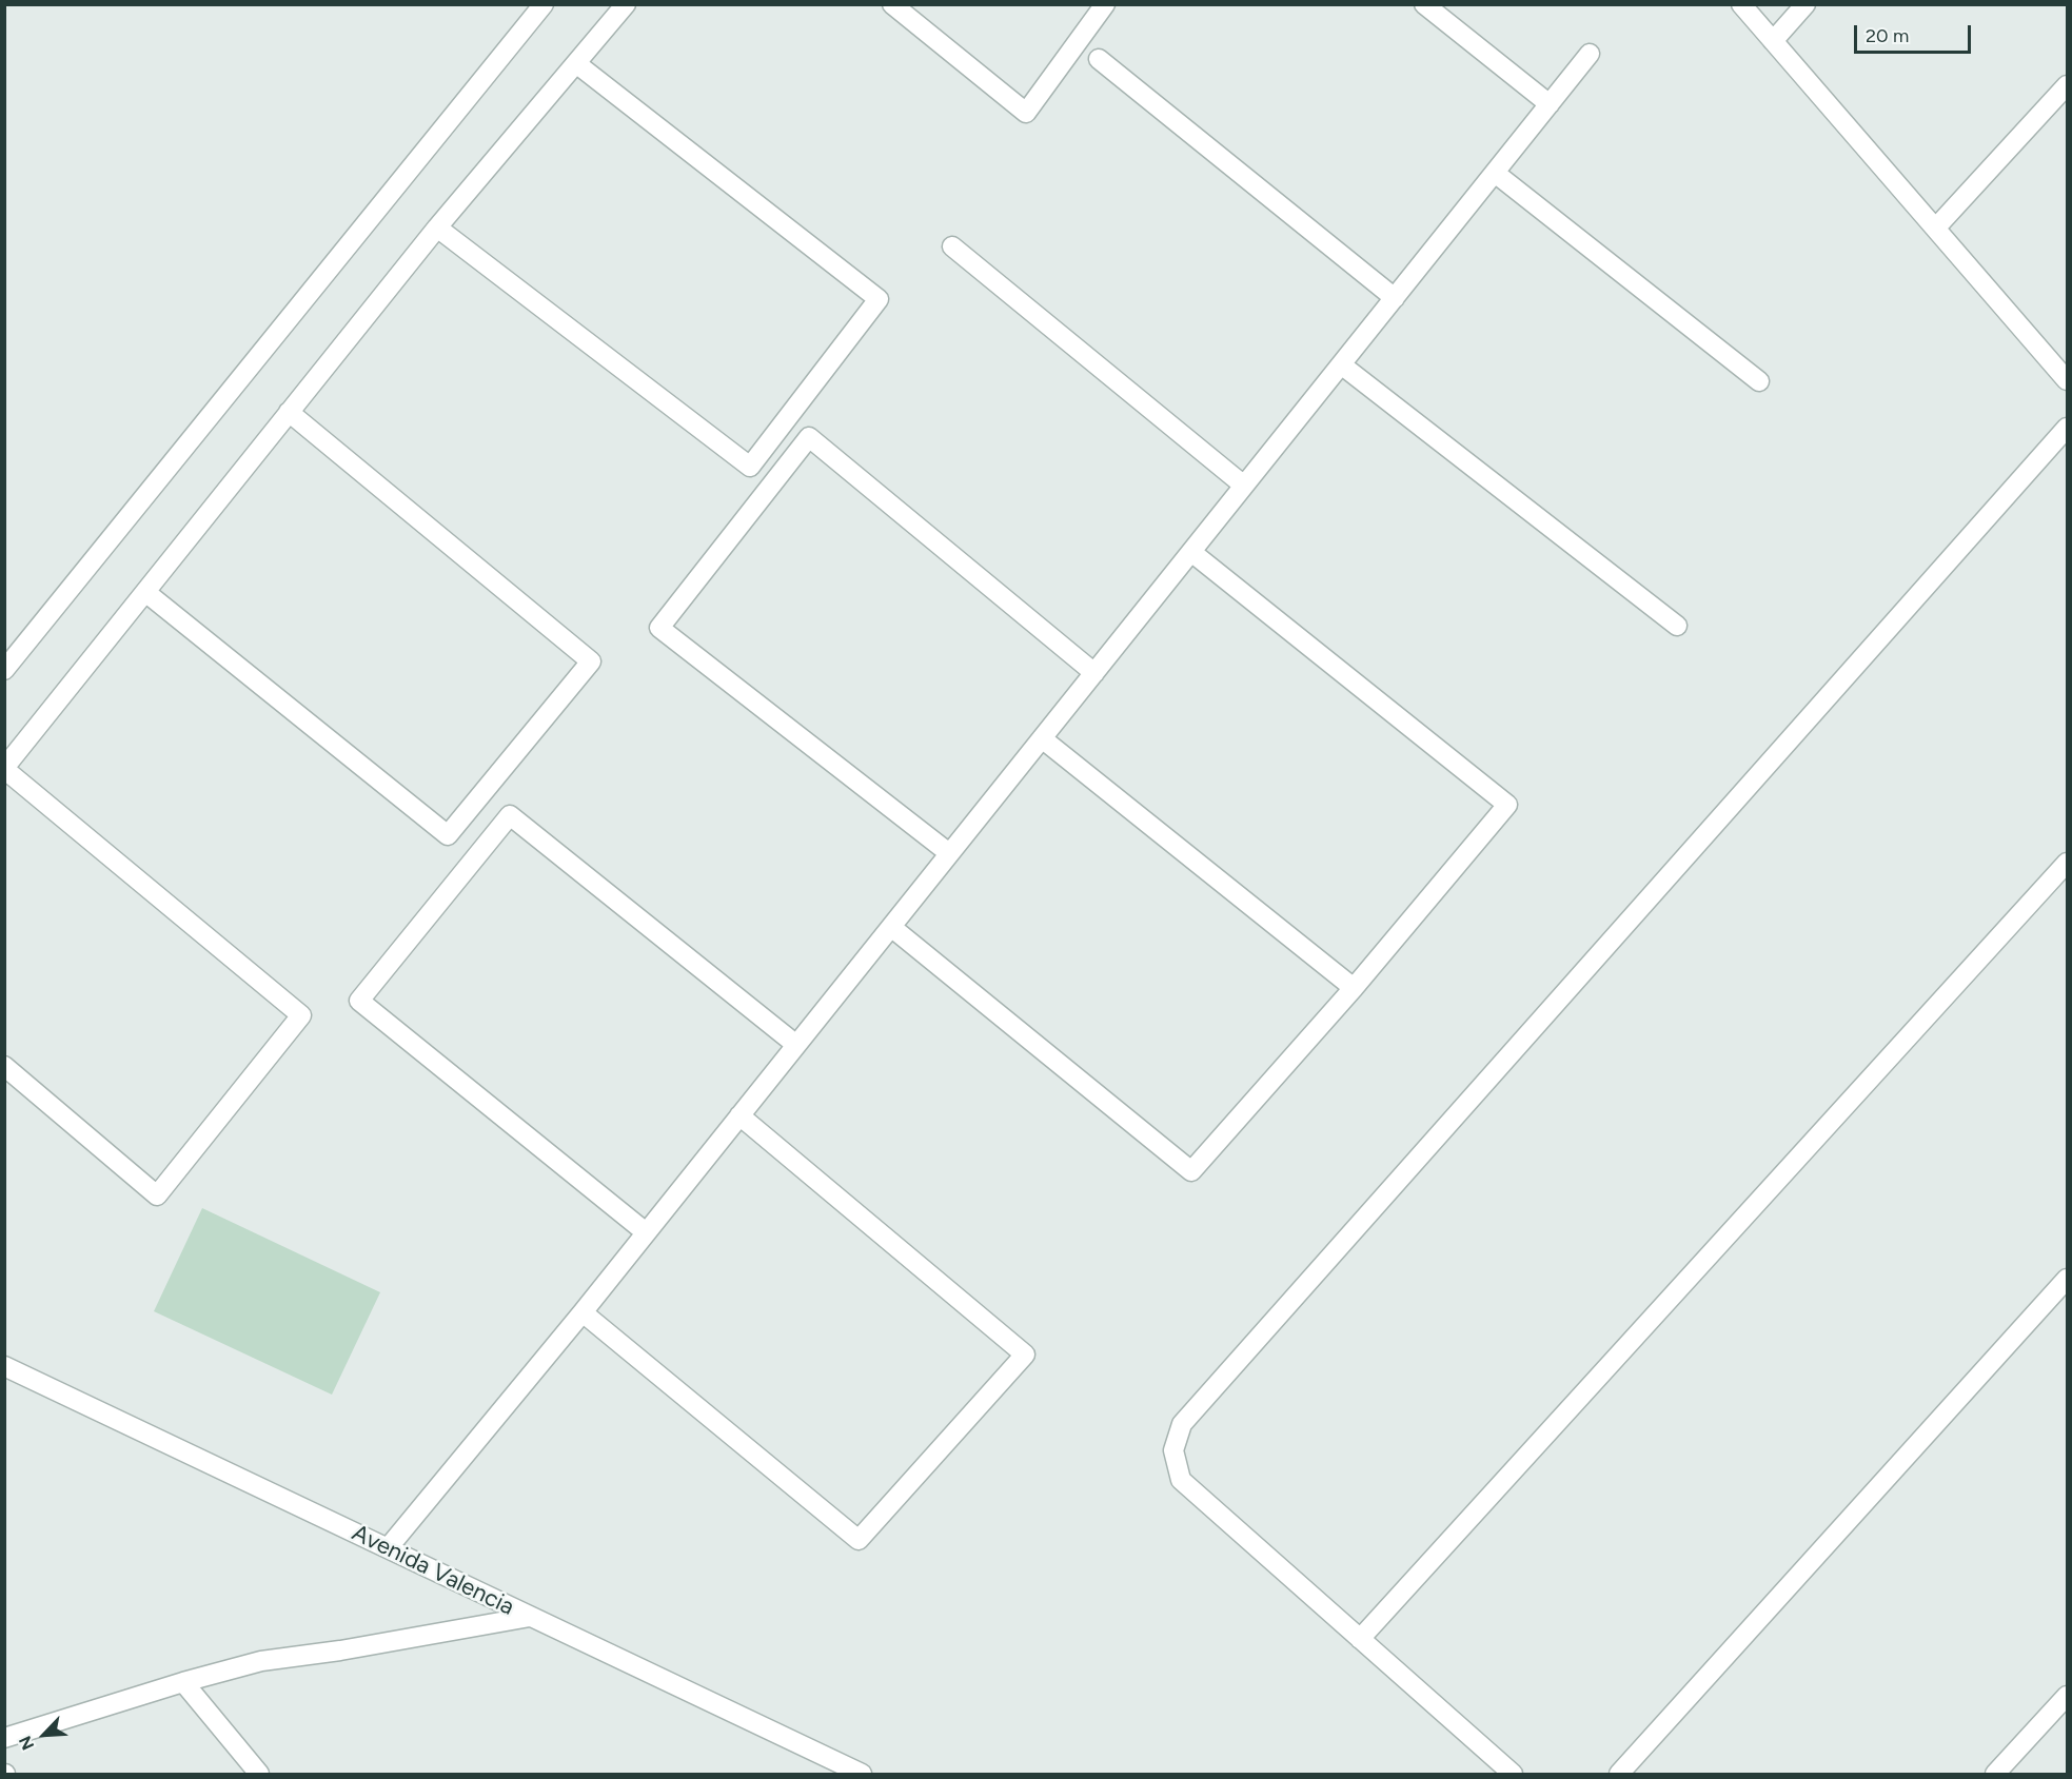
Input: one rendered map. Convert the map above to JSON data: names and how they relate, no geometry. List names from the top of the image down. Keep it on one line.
{"streets":{"street":["Avenida Valencia"]},"scale_bar":"20 m","north":"bottom left"}
